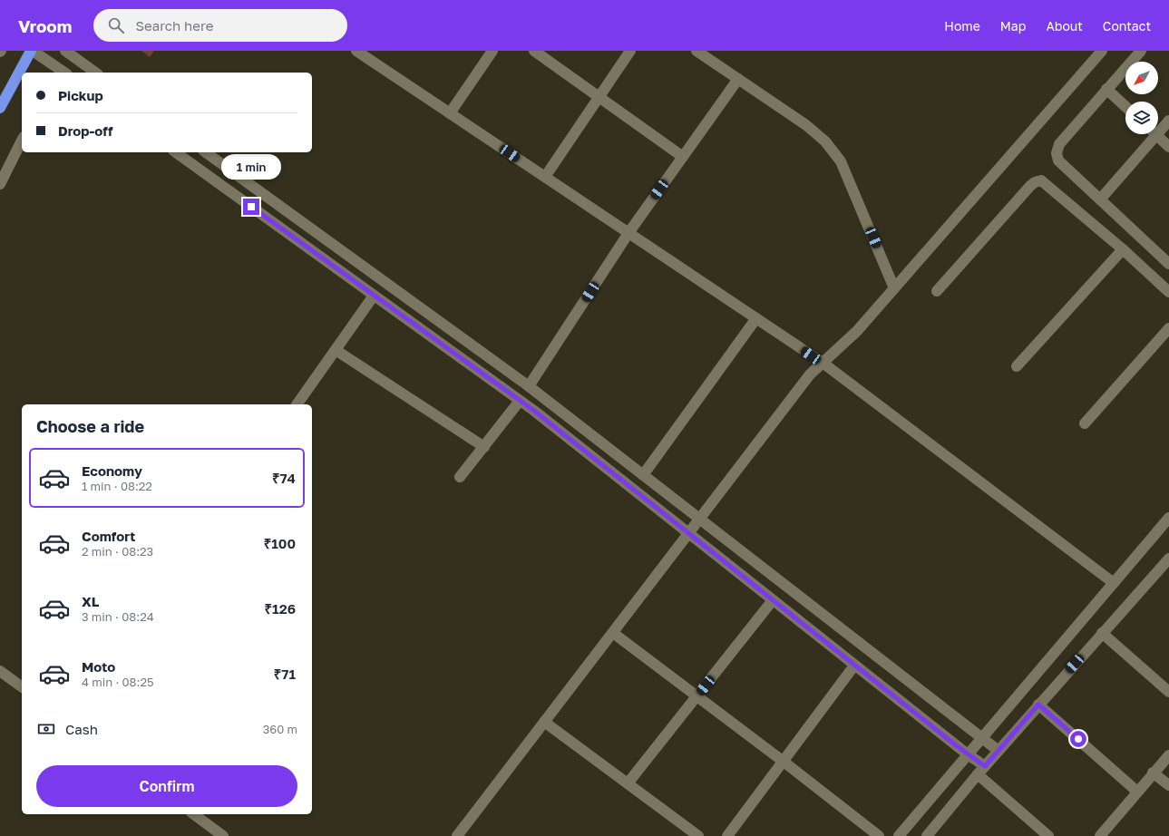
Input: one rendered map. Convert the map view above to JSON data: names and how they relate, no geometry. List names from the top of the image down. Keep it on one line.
{"north":"bottom left","page":{"header":"Vroom","search":"Search here","nav":["Home","Map","About","Contact"],"banner":["Pickup","Drop-off"],"bubble":"1 min","heading":"Choose a ride","list":[{"name":"Economy","note":"1 min · 08:22","value":"₹74"},{"name":"Comfort","note":"2 min · 08:23","value":"₹100"},{"name":"XL","note":"3 min · 08:24","value":"₹126"},{"name":"Moto","note":"4 min · 08:25","value":"₹71"}],"pay":["Cash","360 m"],"buttons":"Confirm"}}
